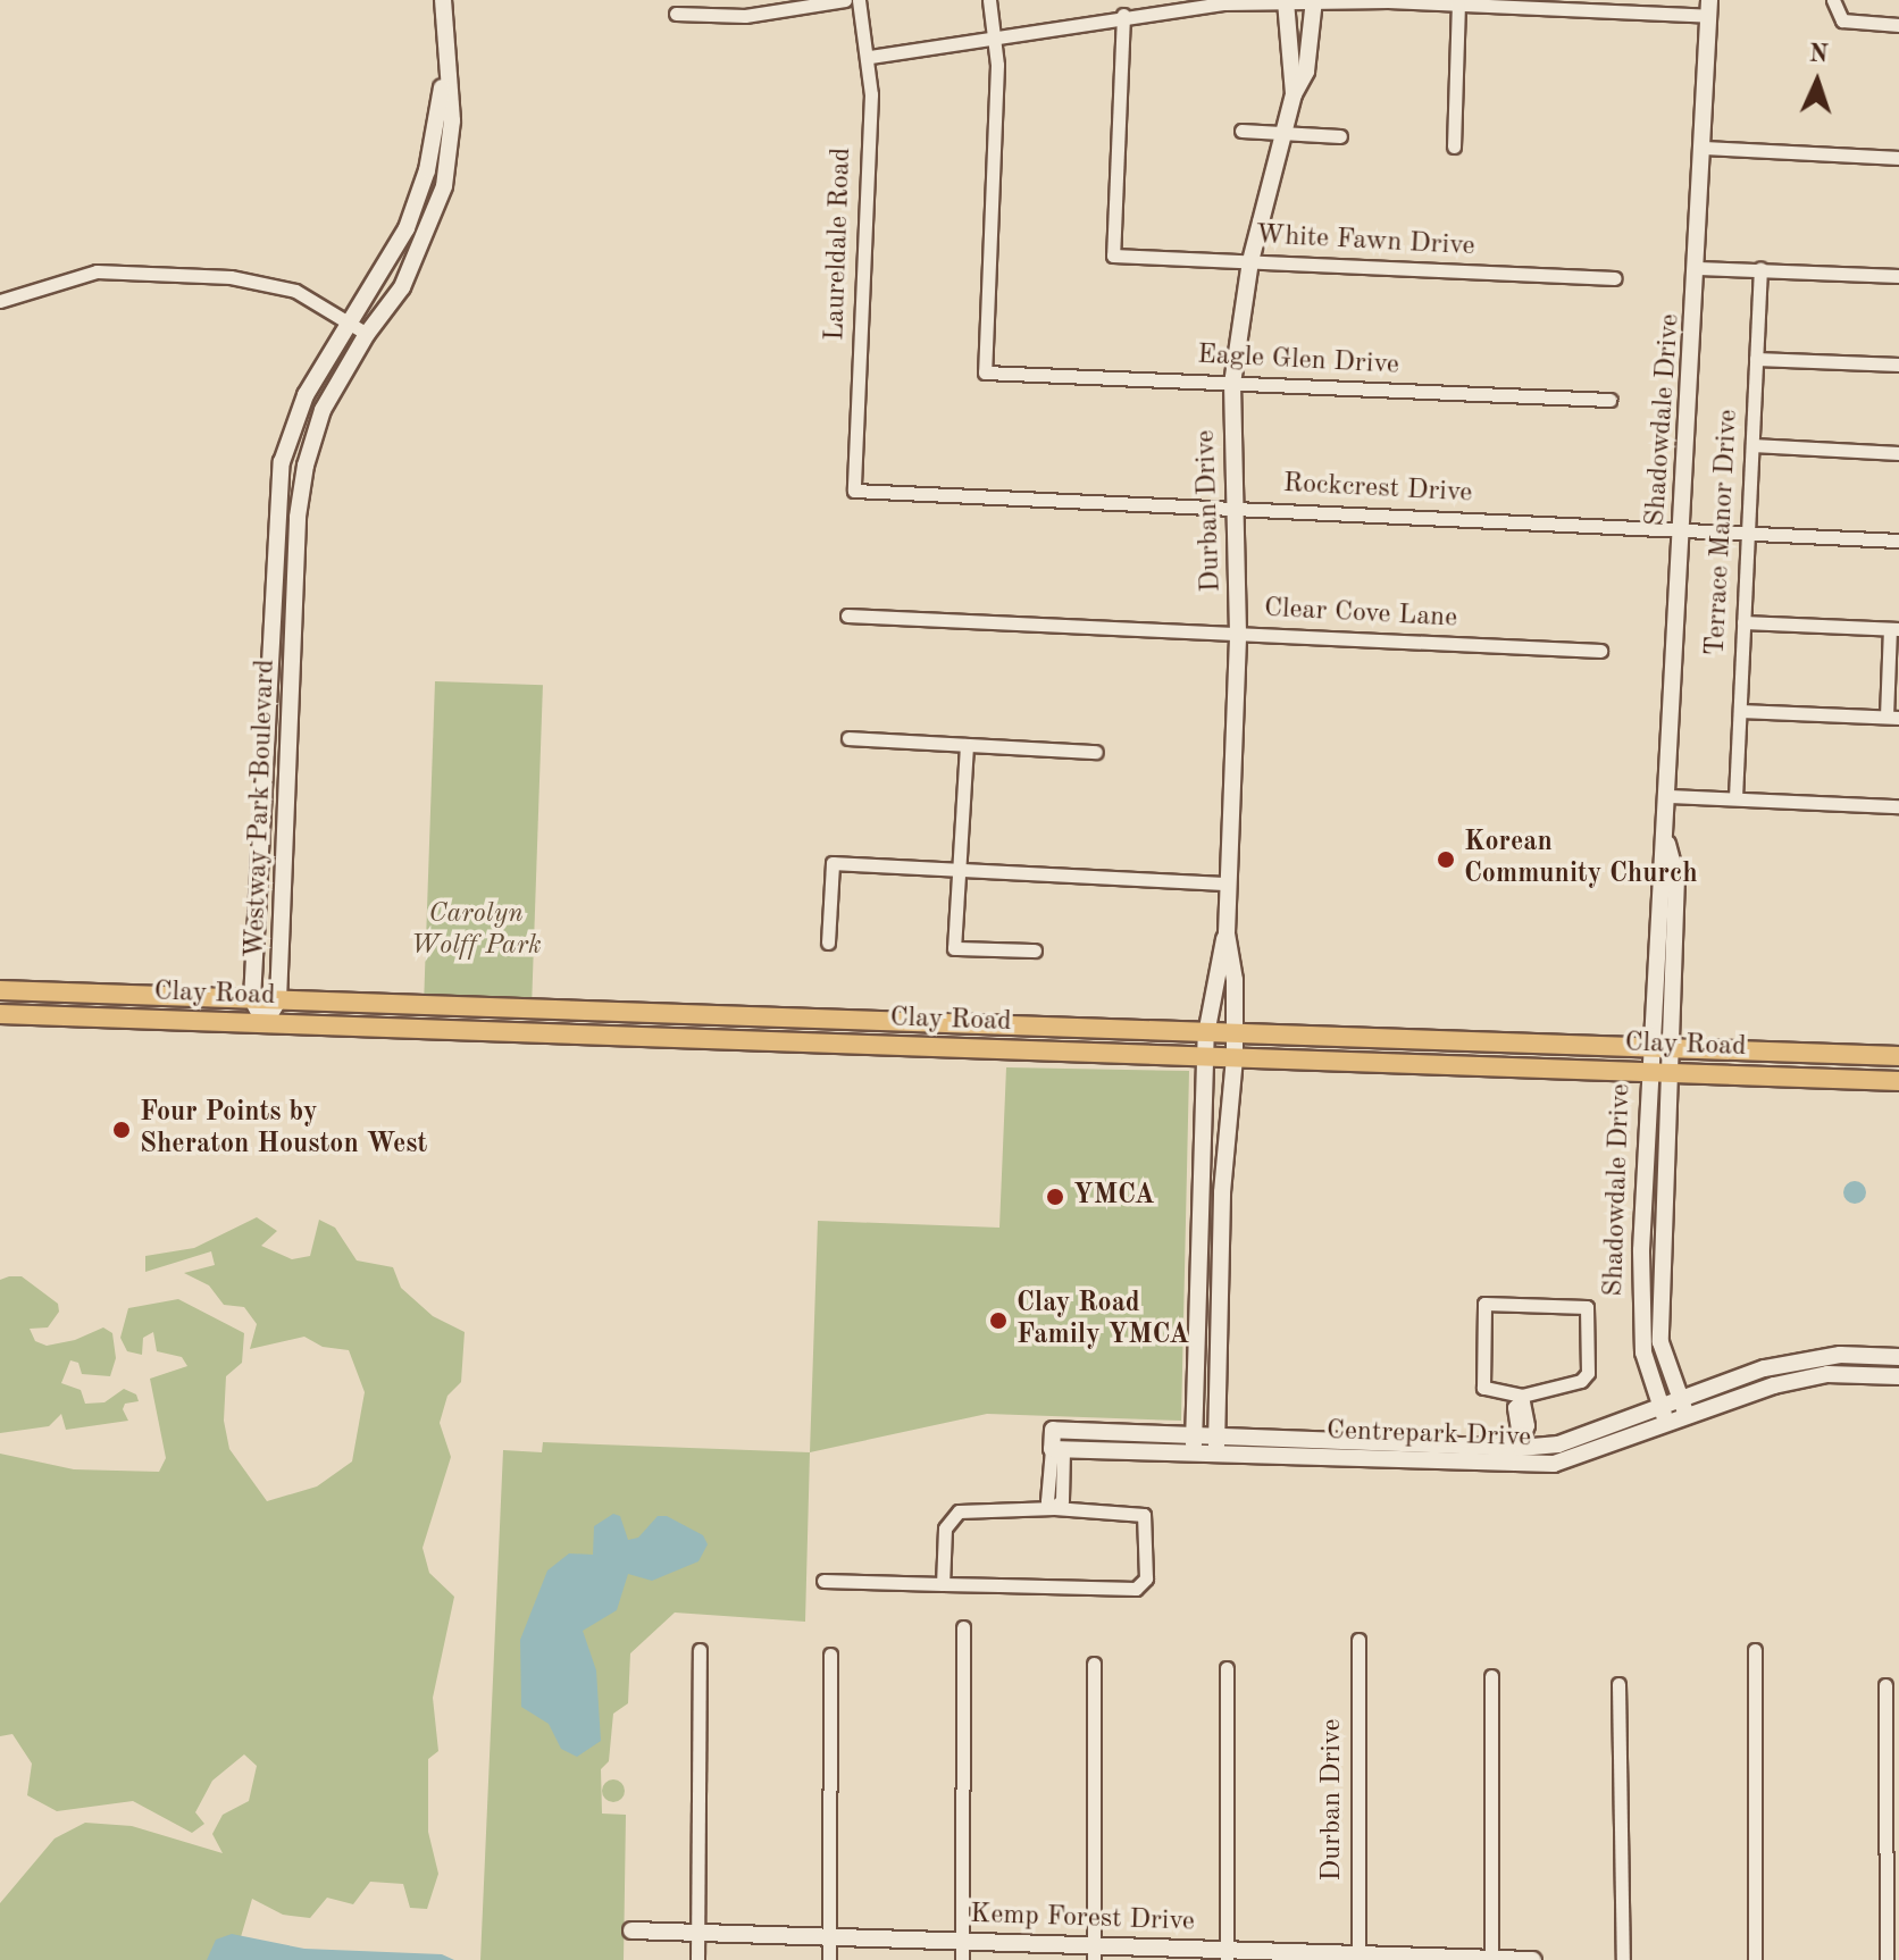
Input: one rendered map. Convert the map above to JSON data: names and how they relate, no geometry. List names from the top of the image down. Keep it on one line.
{"streets":{"main road":["Clay Road"],"street":["White Fawn Drive","Laureldale Road","Eagle Glen Drive","Shadowdale Drive","Rockcrest Drive","Durban Drive","Terrace Manor Drive","Clear Cove Lane","Westway Park Boulevard","Centrepark Drive","Kemp Forest Drive"]},"crossings":[["White Fawn Drive","Durban Drive"],["Laureldale Road","Rockcrest Drive"],["Eagle Glen Drive","Durban Drive"],["Shadowdale Drive","Rockcrest Drive"],["Shadowdale Drive","Clay Road"],["Shadowdale Drive","Centrepark Drive"],["Rockcrest Drive","Durban Drive"],["Rockcrest Drive","Terrace Manor Drive"],["Durban Drive","Clear Cove Lane"],["Durban Drive","Clay Road"],["Durban Drive","Centrepark Drive"],["Durban Drive","Kemp Forest Drive"],["Westway Park Boulevard","Clay Road"]],"parks":["Carolyn Wolff Park"],"places":["Korean Community Church","Four Points by Sheraton Houston West","YMCA","Clay Road Family YMCA"],"north":"top"}
